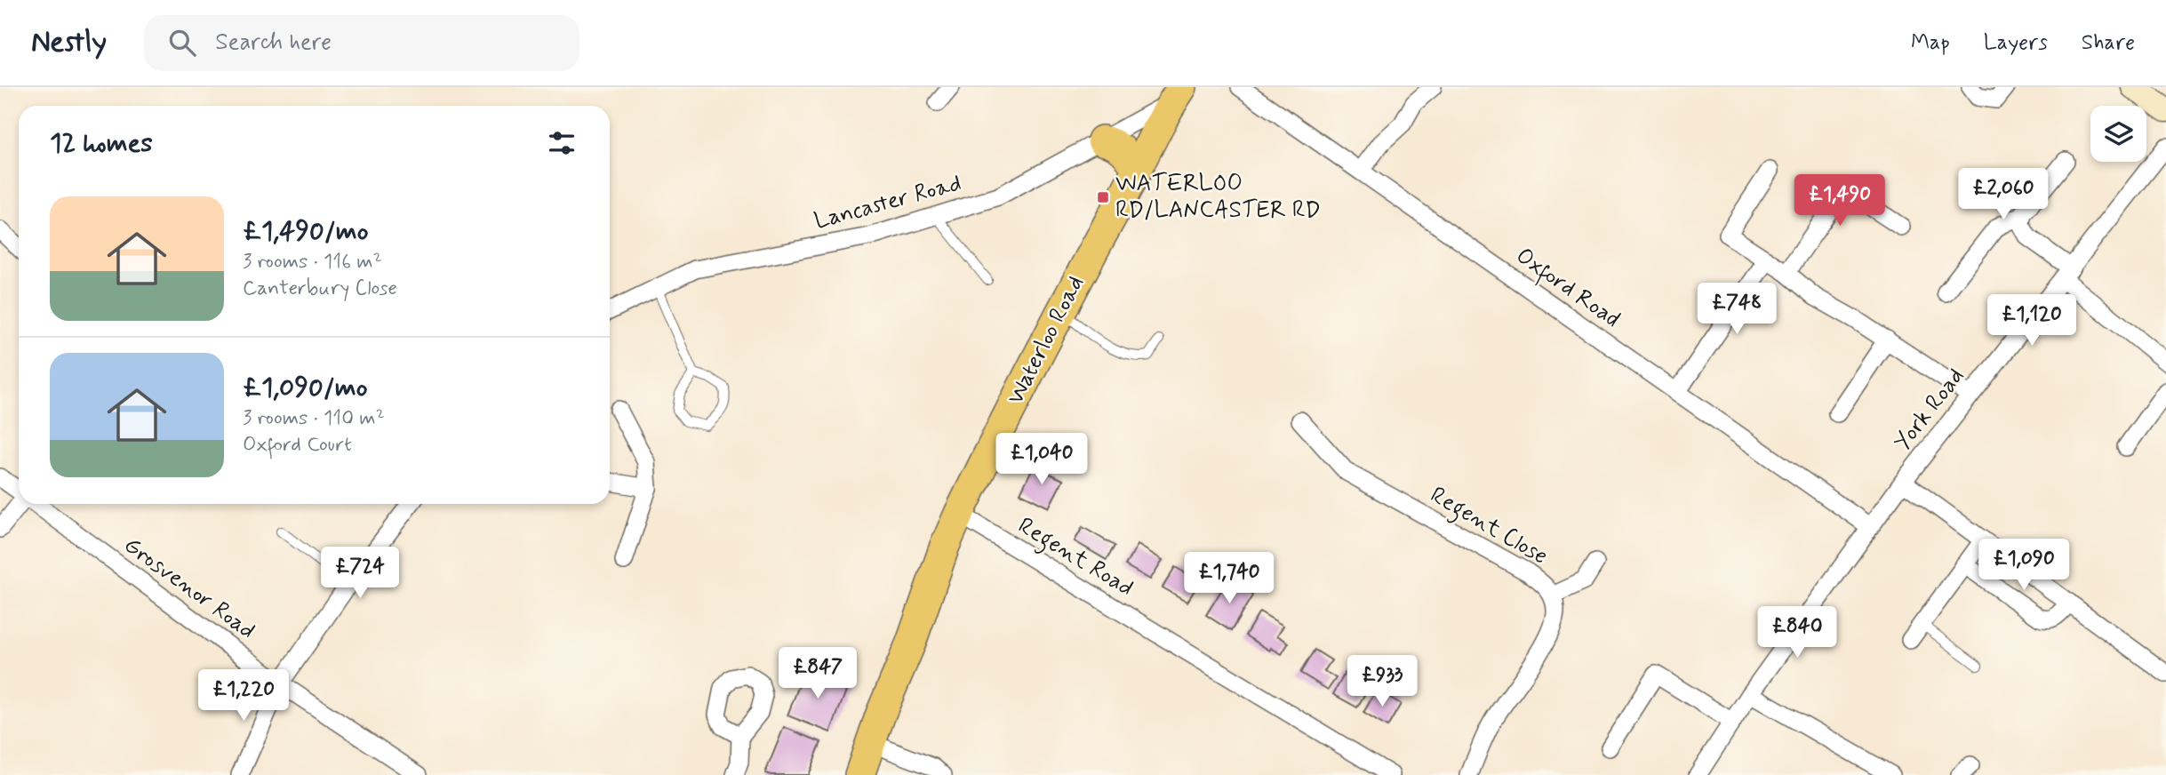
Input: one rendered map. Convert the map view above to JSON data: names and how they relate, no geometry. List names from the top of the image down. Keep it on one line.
{"streets":{"highway":["Waterloo Road"],"street":["Lancaster Road","Oxford Road","York Road","Regent Close","Regent Road","Grosvenor Road"]},"crossings":[["Lancaster Road","Waterloo Road"],["Oxford Road","York Road"],["Waterloo Road","Regent Road"]],"places":{"transit":["WATERLOO RD/LANCASTER RD"]},"page":{"header":"Nestly","search":"Search here","nav":["Map","Layers","Share"],"heading":"12 homes","price":["£2,060","£1,490","£748","£1,120","£1,040","£1,090","£724","£1,740","£840","£847","£933","£1,220"],"list":[{"name":"£1,490/mo","note":"3 rooms · 116 m² · Canterbury Close"},{"name":"£1,090/mo","note":"3 rooms · 110 m² · Oxford Court"}]}}
